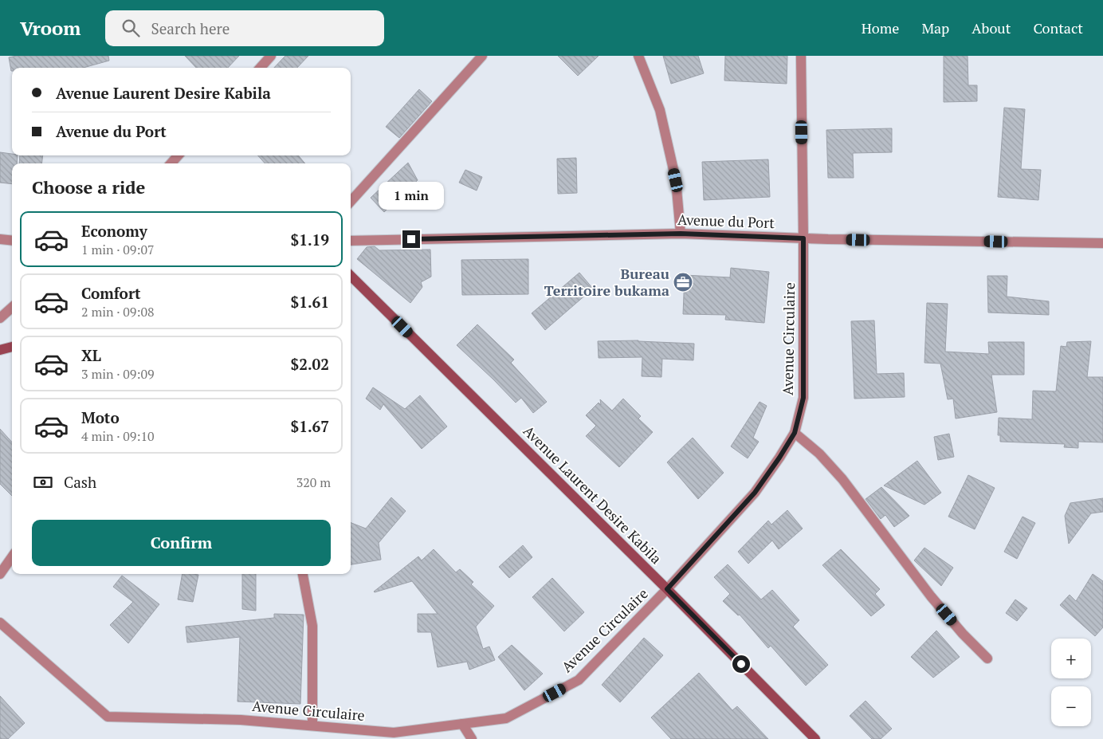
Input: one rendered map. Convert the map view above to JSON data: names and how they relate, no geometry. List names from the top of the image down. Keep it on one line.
{"streets":{"main road":["Avenue Laurent Desire Kabila"],"street":["Avenue du Port","Avenue Circulaire"]},"crossings":[["Avenue du Port","Avenue Circulaire"],["Avenue Circulaire","Avenue Laurent Desire Kabila"]],"places":{"office":["Bureau Territoire bukama"]},"page":{"header":"Vroom","search":"Search here","nav":["Home","Map","About","Contact"],"banner":["Avenue Laurent Desire Kabila","Avenue du Port"],"heading":"Choose a ride","bubble":"1 min","list":[{"name":"Economy","note":"1 min · 09:07","value":"$1.19"},{"name":"Comfort","note":"2 min · 09:08","value":"$1.61"},{"name":"XL","note":"3 min · 09:09","value":"$2.02"},{"name":"Moto","note":"4 min · 09:10","value":"$1.67"}],"pay":["Cash","320 m"],"buttons":"Confirm","map_buttons":["+","−"]}}
